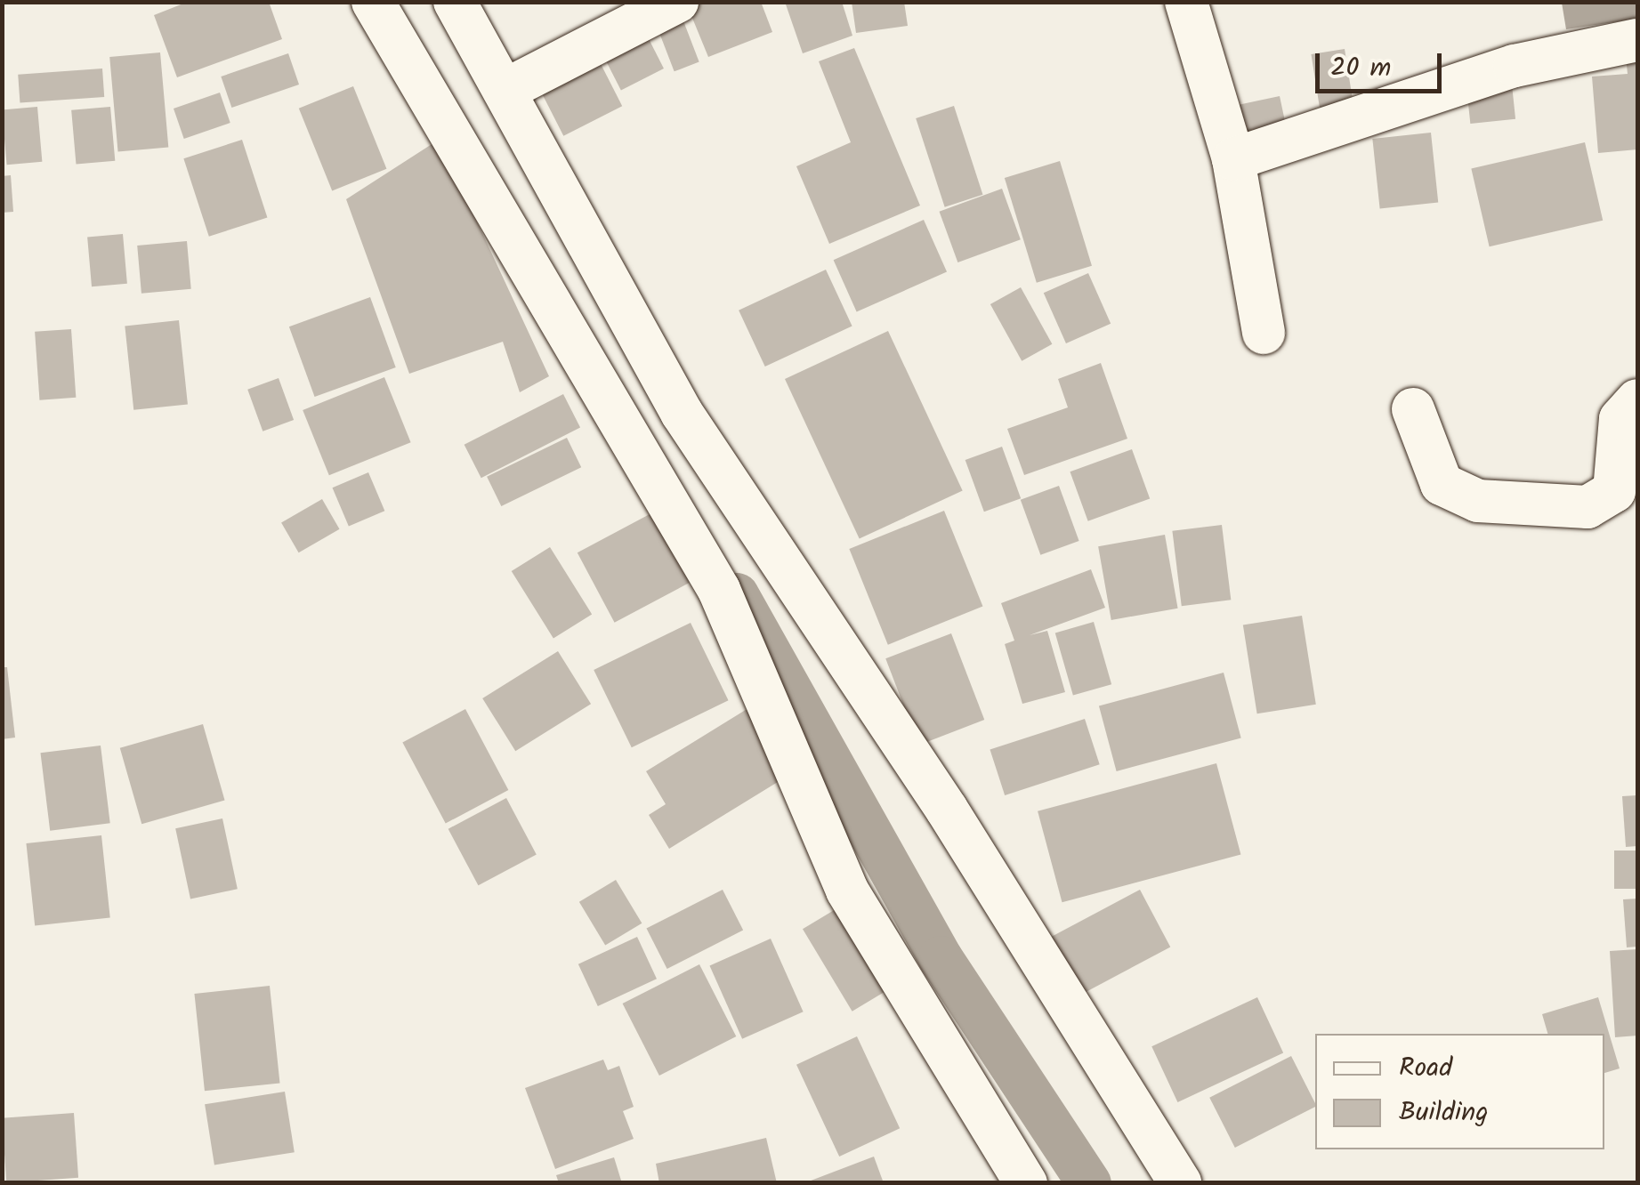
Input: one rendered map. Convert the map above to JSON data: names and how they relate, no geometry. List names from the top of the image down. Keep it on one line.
{"legend":["Road","Building"],"scale_bar":"20 m"}
